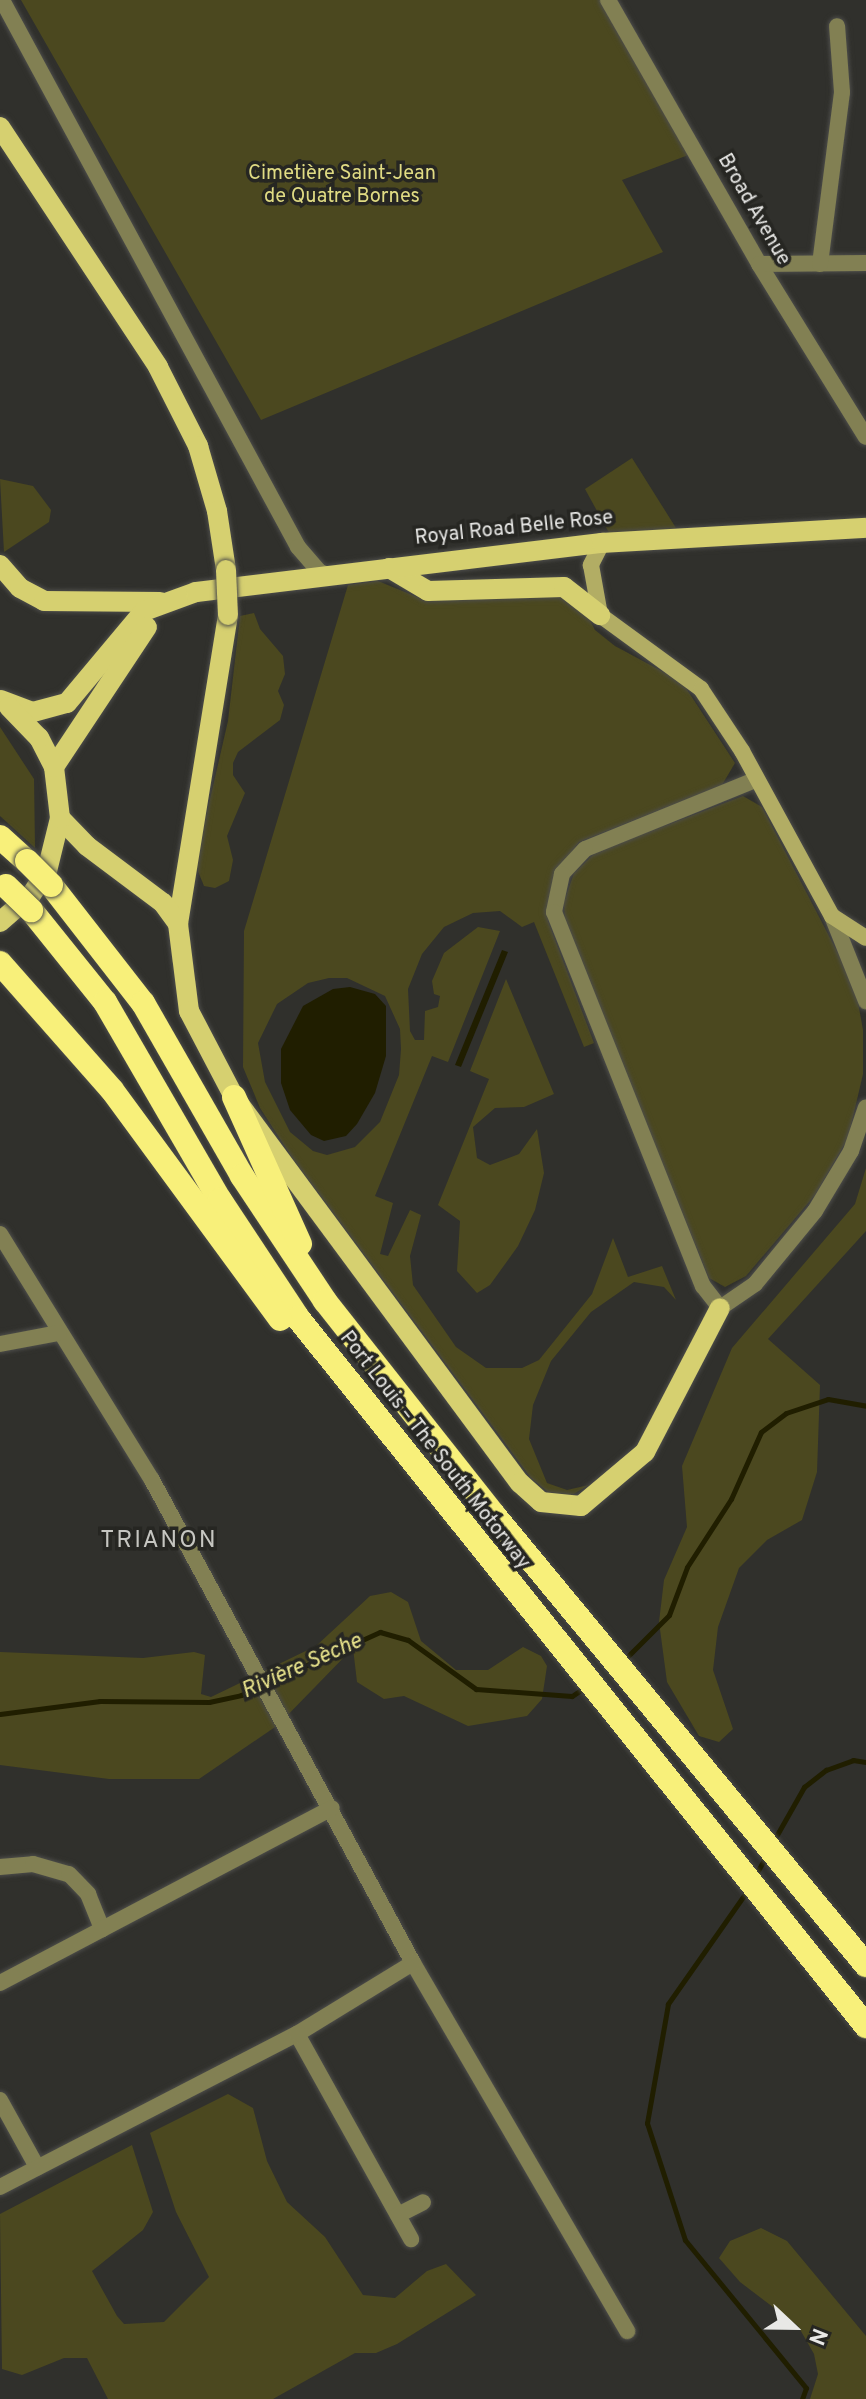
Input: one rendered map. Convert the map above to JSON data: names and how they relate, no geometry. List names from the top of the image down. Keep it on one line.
{"streets":{"highway":["Port Louis – The South Motorway"],"main road":["Royal Road Belle Rose"],"street":["Broad Avenue"]},"districts":["TRIANON"],"water":["Rivière Sèche"],"parks":["Cimetière Saint-Jean de Quatre Bornes"],"north":"right"}
